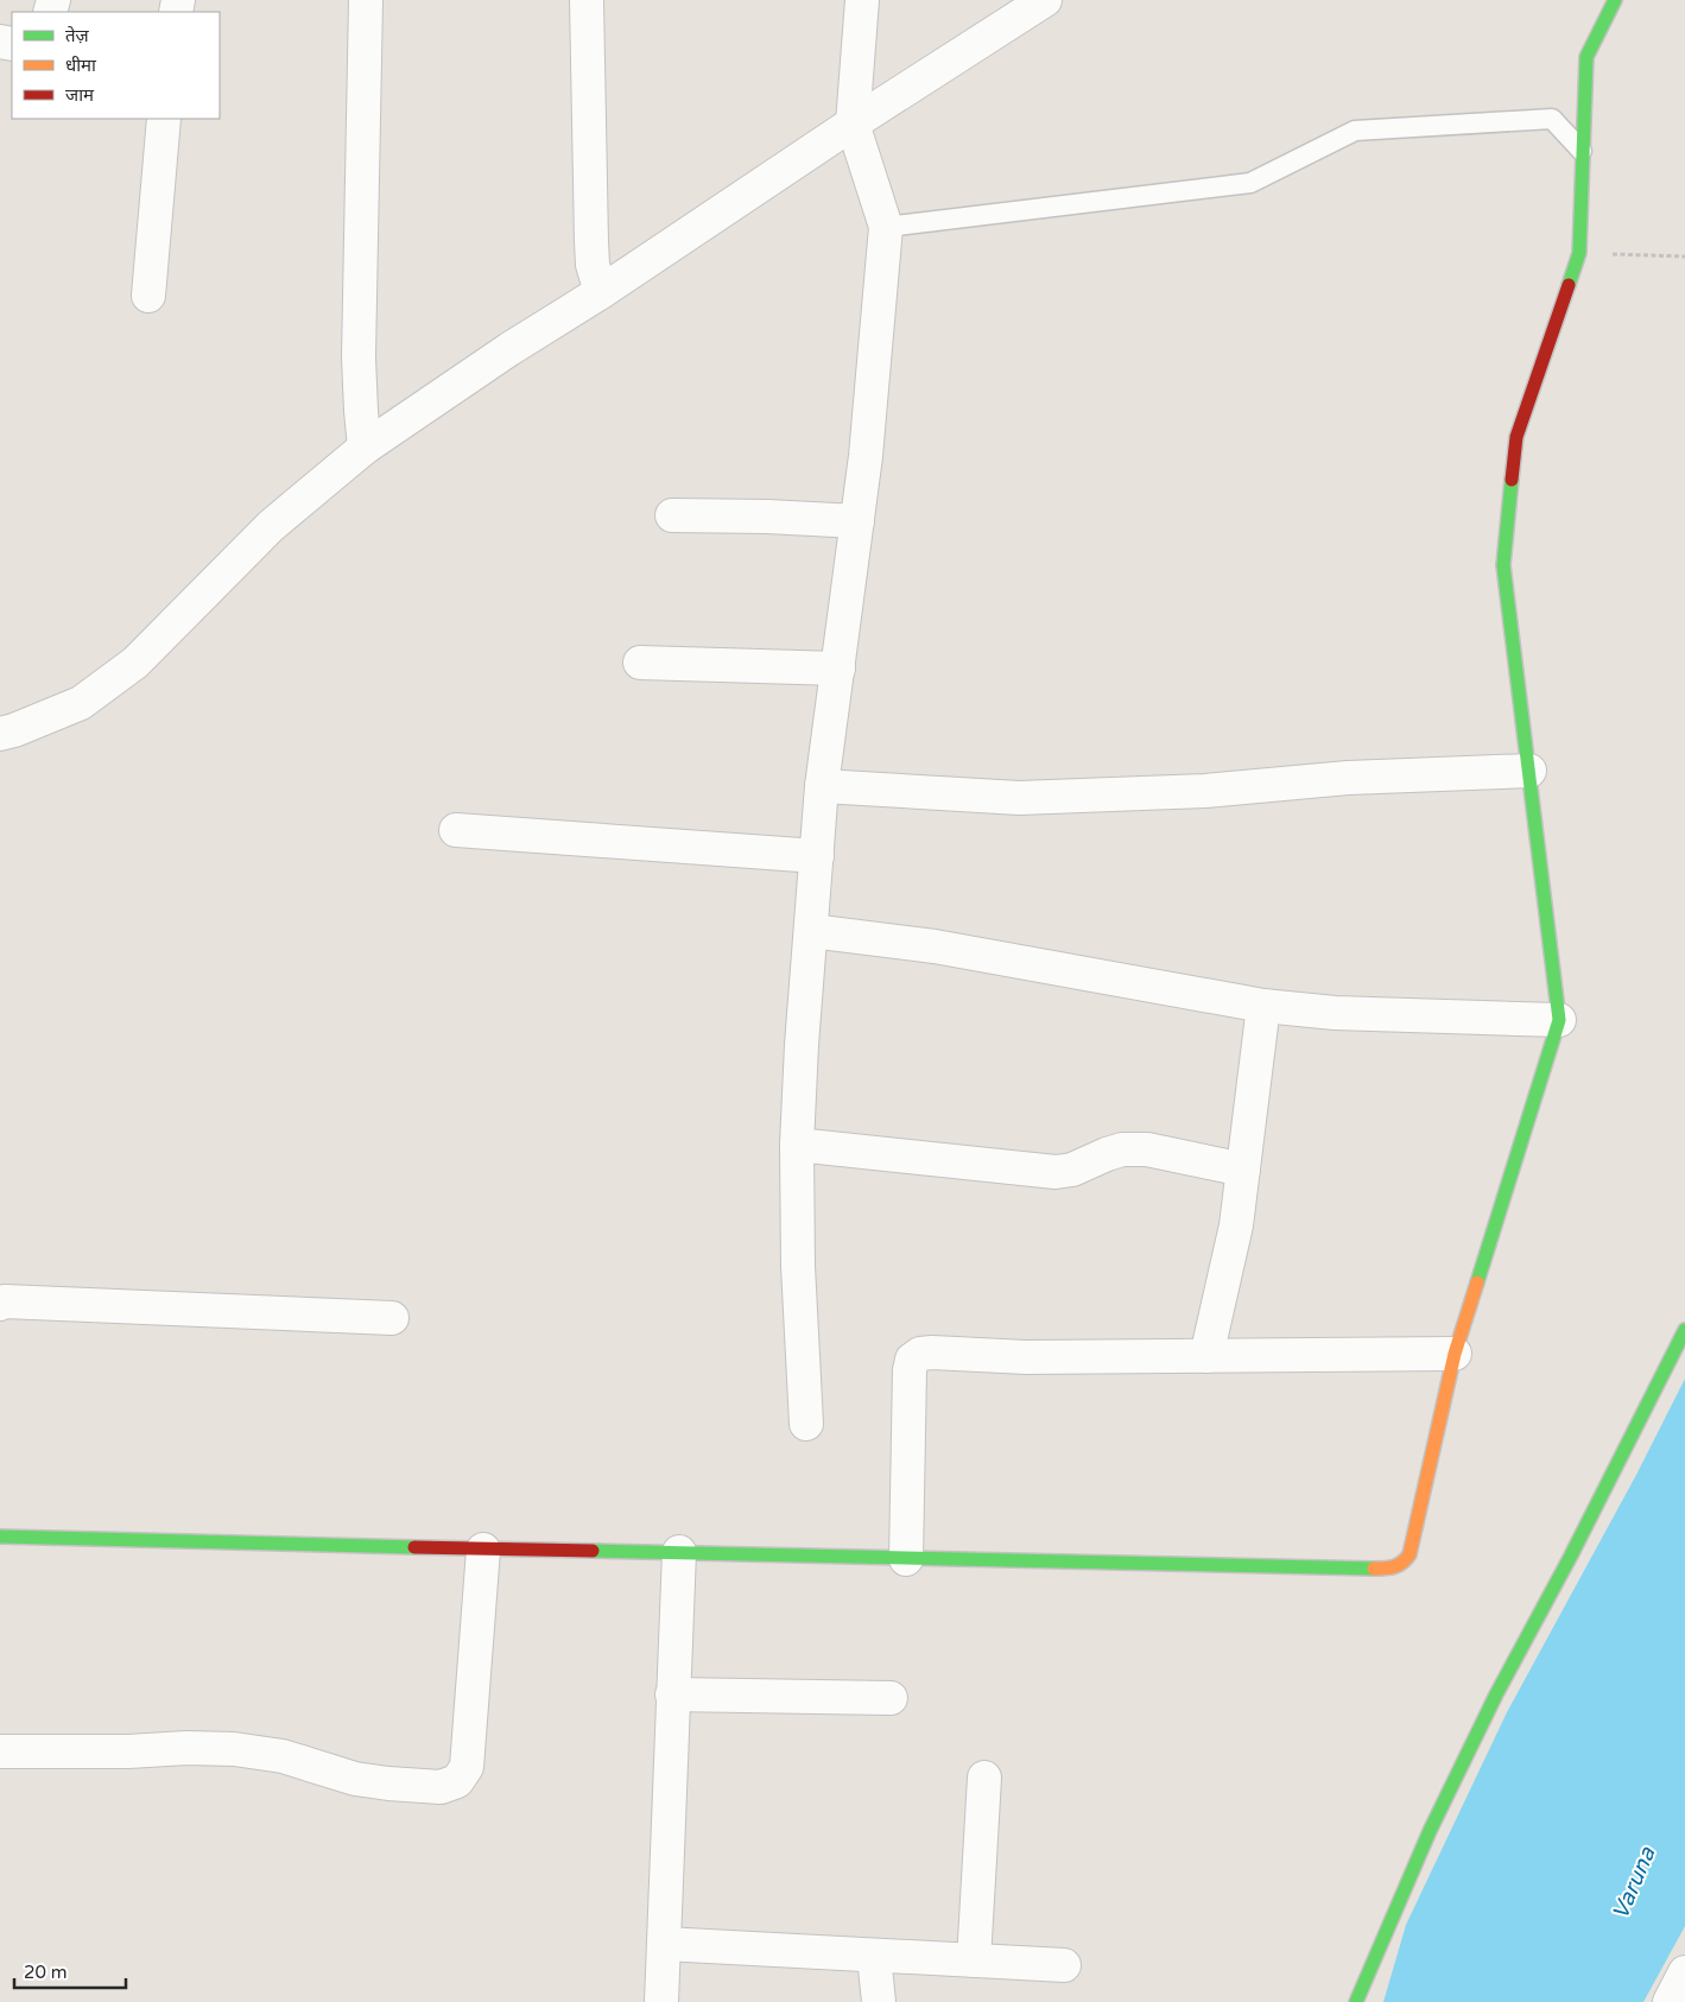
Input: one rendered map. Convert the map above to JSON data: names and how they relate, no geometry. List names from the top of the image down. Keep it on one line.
{"water":["Varuna"],"legend":["तेज़","धीमा","जाम"],"scale_bar":"20 m"}
